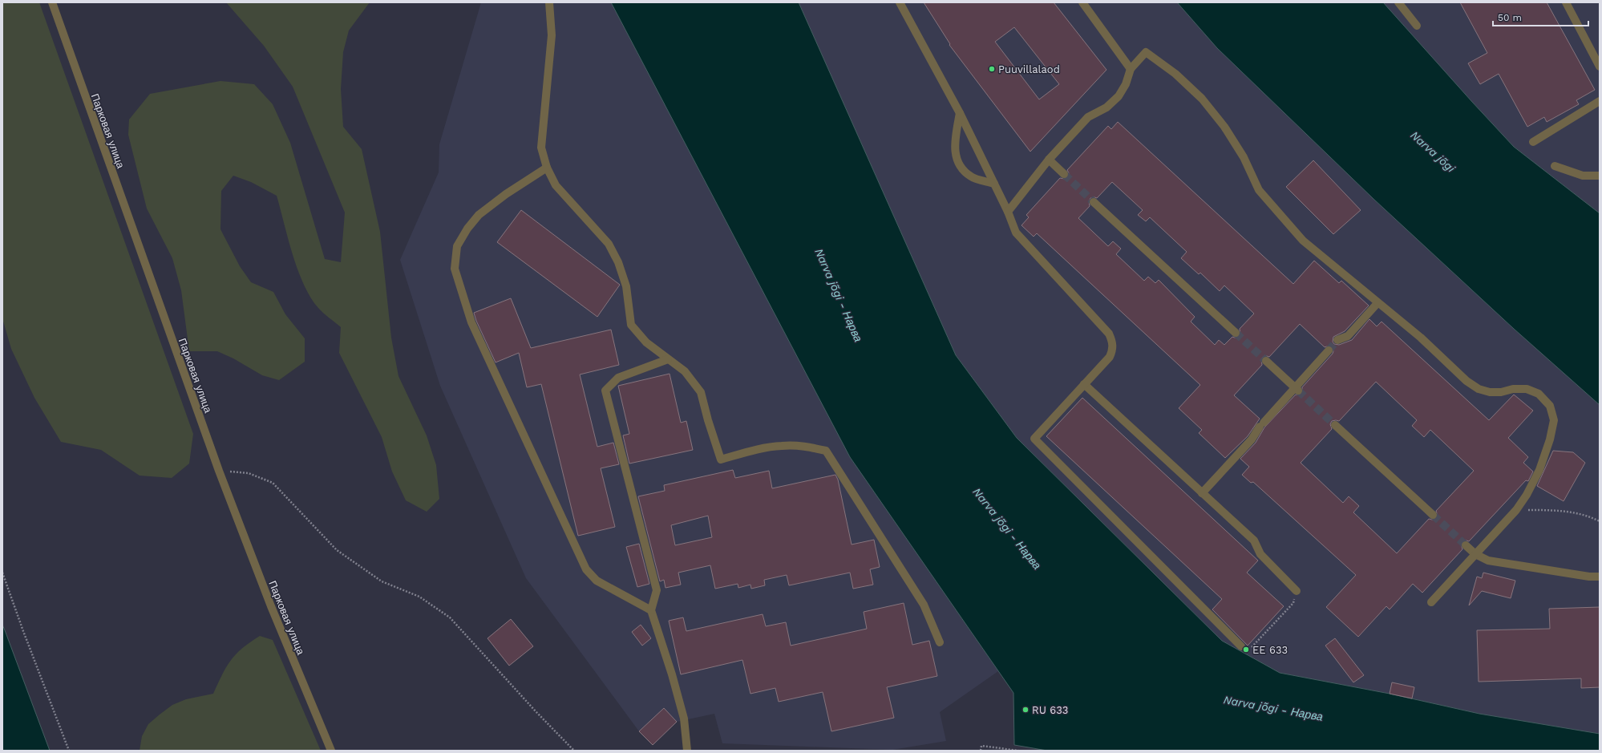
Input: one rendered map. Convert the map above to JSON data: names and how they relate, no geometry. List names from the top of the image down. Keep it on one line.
{"streets":{"street":["Парковая улица"]},"water":["Narva jõgi","Narva jõgi - Нарва"],"places":["Puuvillalaod","EE 633","RU 633"],"scale_bar":"50 m"}
